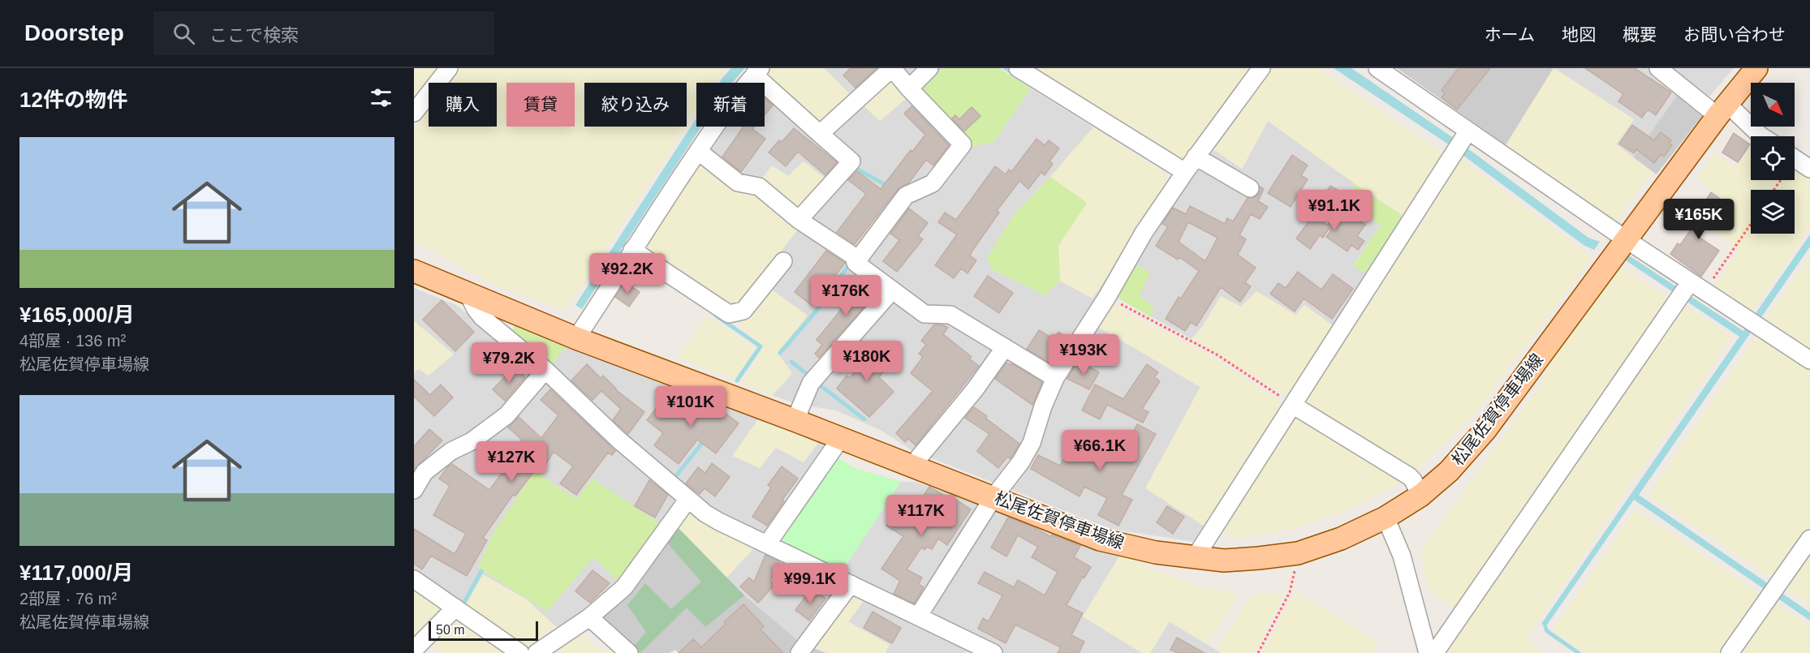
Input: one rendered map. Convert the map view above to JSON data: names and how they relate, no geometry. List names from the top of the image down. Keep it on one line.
{"streets":{"main road":["松尾佐賀停車場線"]},"scale_bar":"50 m","north":"bottom right","page":{"header":"Doorstep","search":"ここで検索","nav":["ホーム","地図","概要","お問い合わせ"],"heading":"12件の物件","chip":["購入","賃貸","絞り込み","新着"],"list":[{"name":"¥165,000/月","note":"4部屋 · 136 m² · 松尾佐賀停車場線"},{"name":"¥117,000/月","note":"2部屋 · 76 m² · 松尾佐賀停車場線"}],"price":["¥91.1K","¥165K","¥92.2K","¥176K","¥193K","¥180K","¥79.2K","¥101K","¥66.1K","¥127K","¥117K","¥99.1K"],"scale":"50 m"}}
